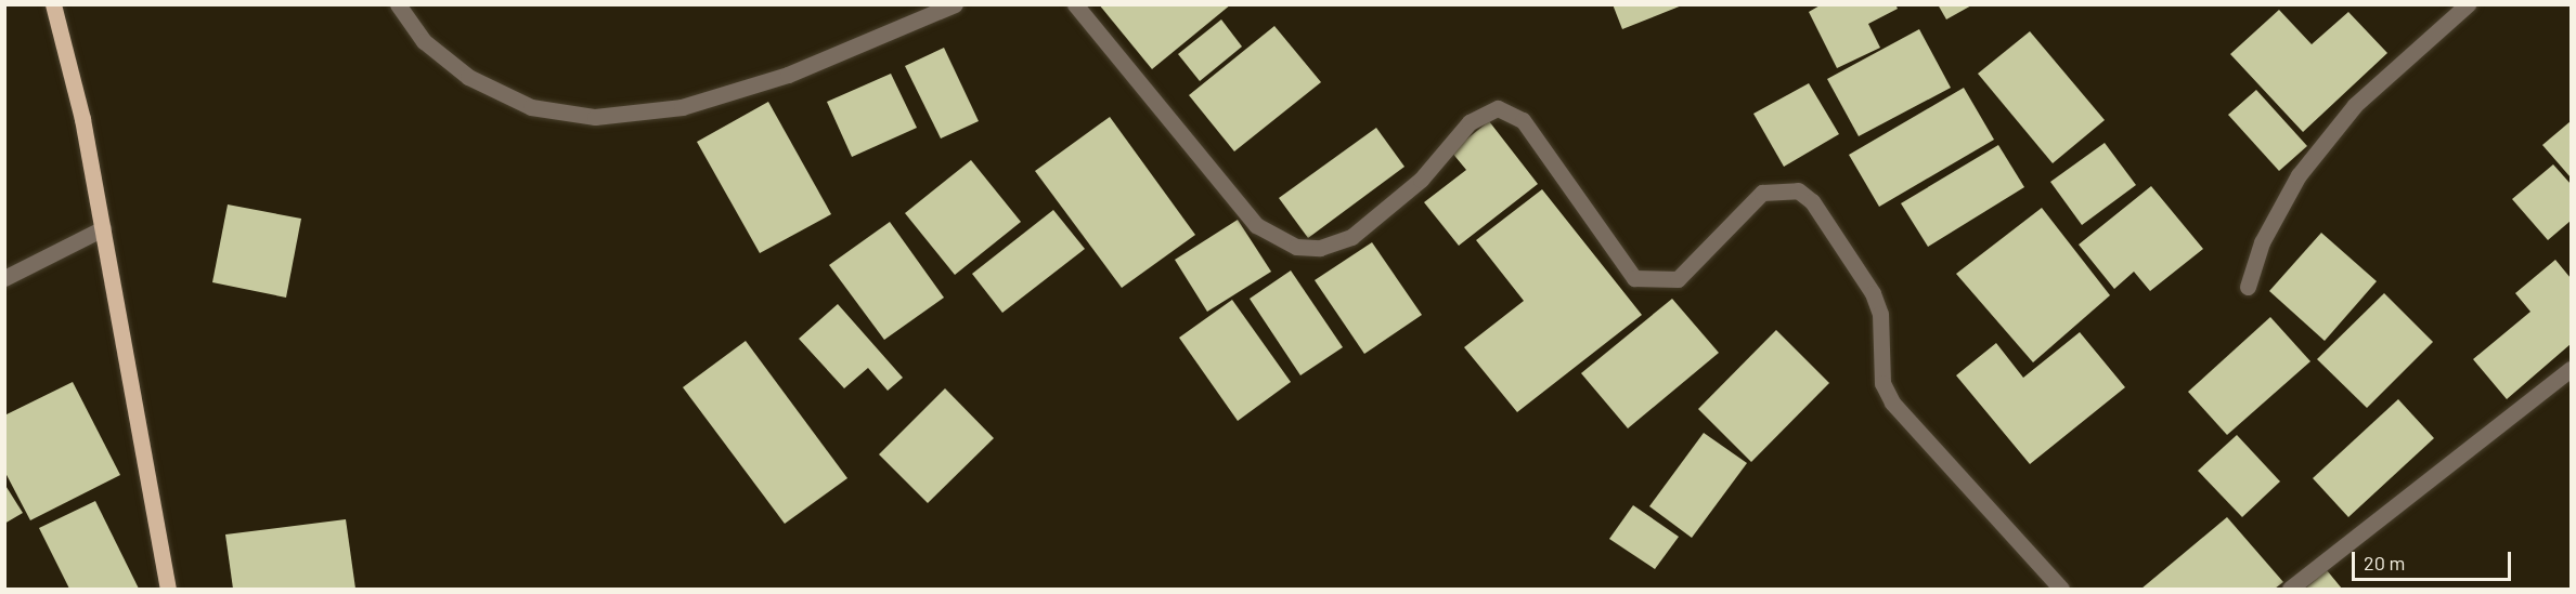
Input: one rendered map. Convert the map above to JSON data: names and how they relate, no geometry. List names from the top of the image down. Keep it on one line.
{"scale_bar":"20 m"}
